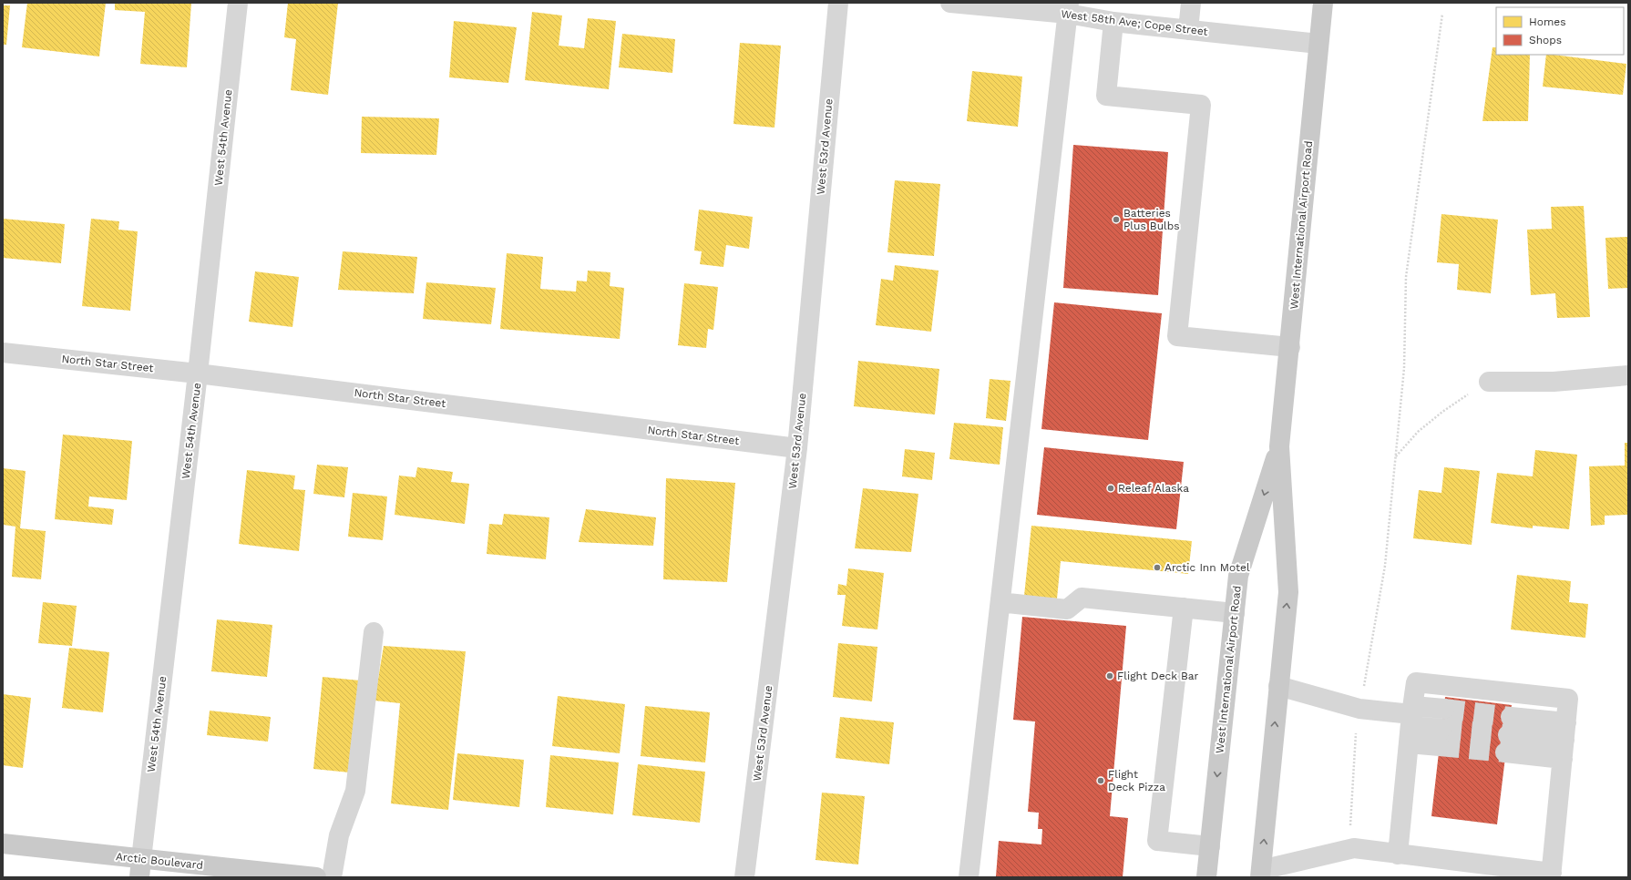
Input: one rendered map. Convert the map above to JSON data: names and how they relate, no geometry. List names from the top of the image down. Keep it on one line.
{"streets":{"main road":["West International Airport Road","Arctic Boulevard"],"street":["West 58th Ave; Cope Street","West 54th Avenue","West 53rd Avenue","North Star Street"]},"crossings":[["West 58th Ave; Cope Street","West International Airport Road"],["West 54th Avenue","North Star Street"],["West 54th Avenue","Arctic Boulevard"],["West 53rd Avenue","North Star Street"]],"places":["Batteries Plus Bulbs","Releaf Alaska","Arctic Inn Motel","Flight Deck Bar","Flight Deck Pizza"],"legend":["Homes","Shops"]}
